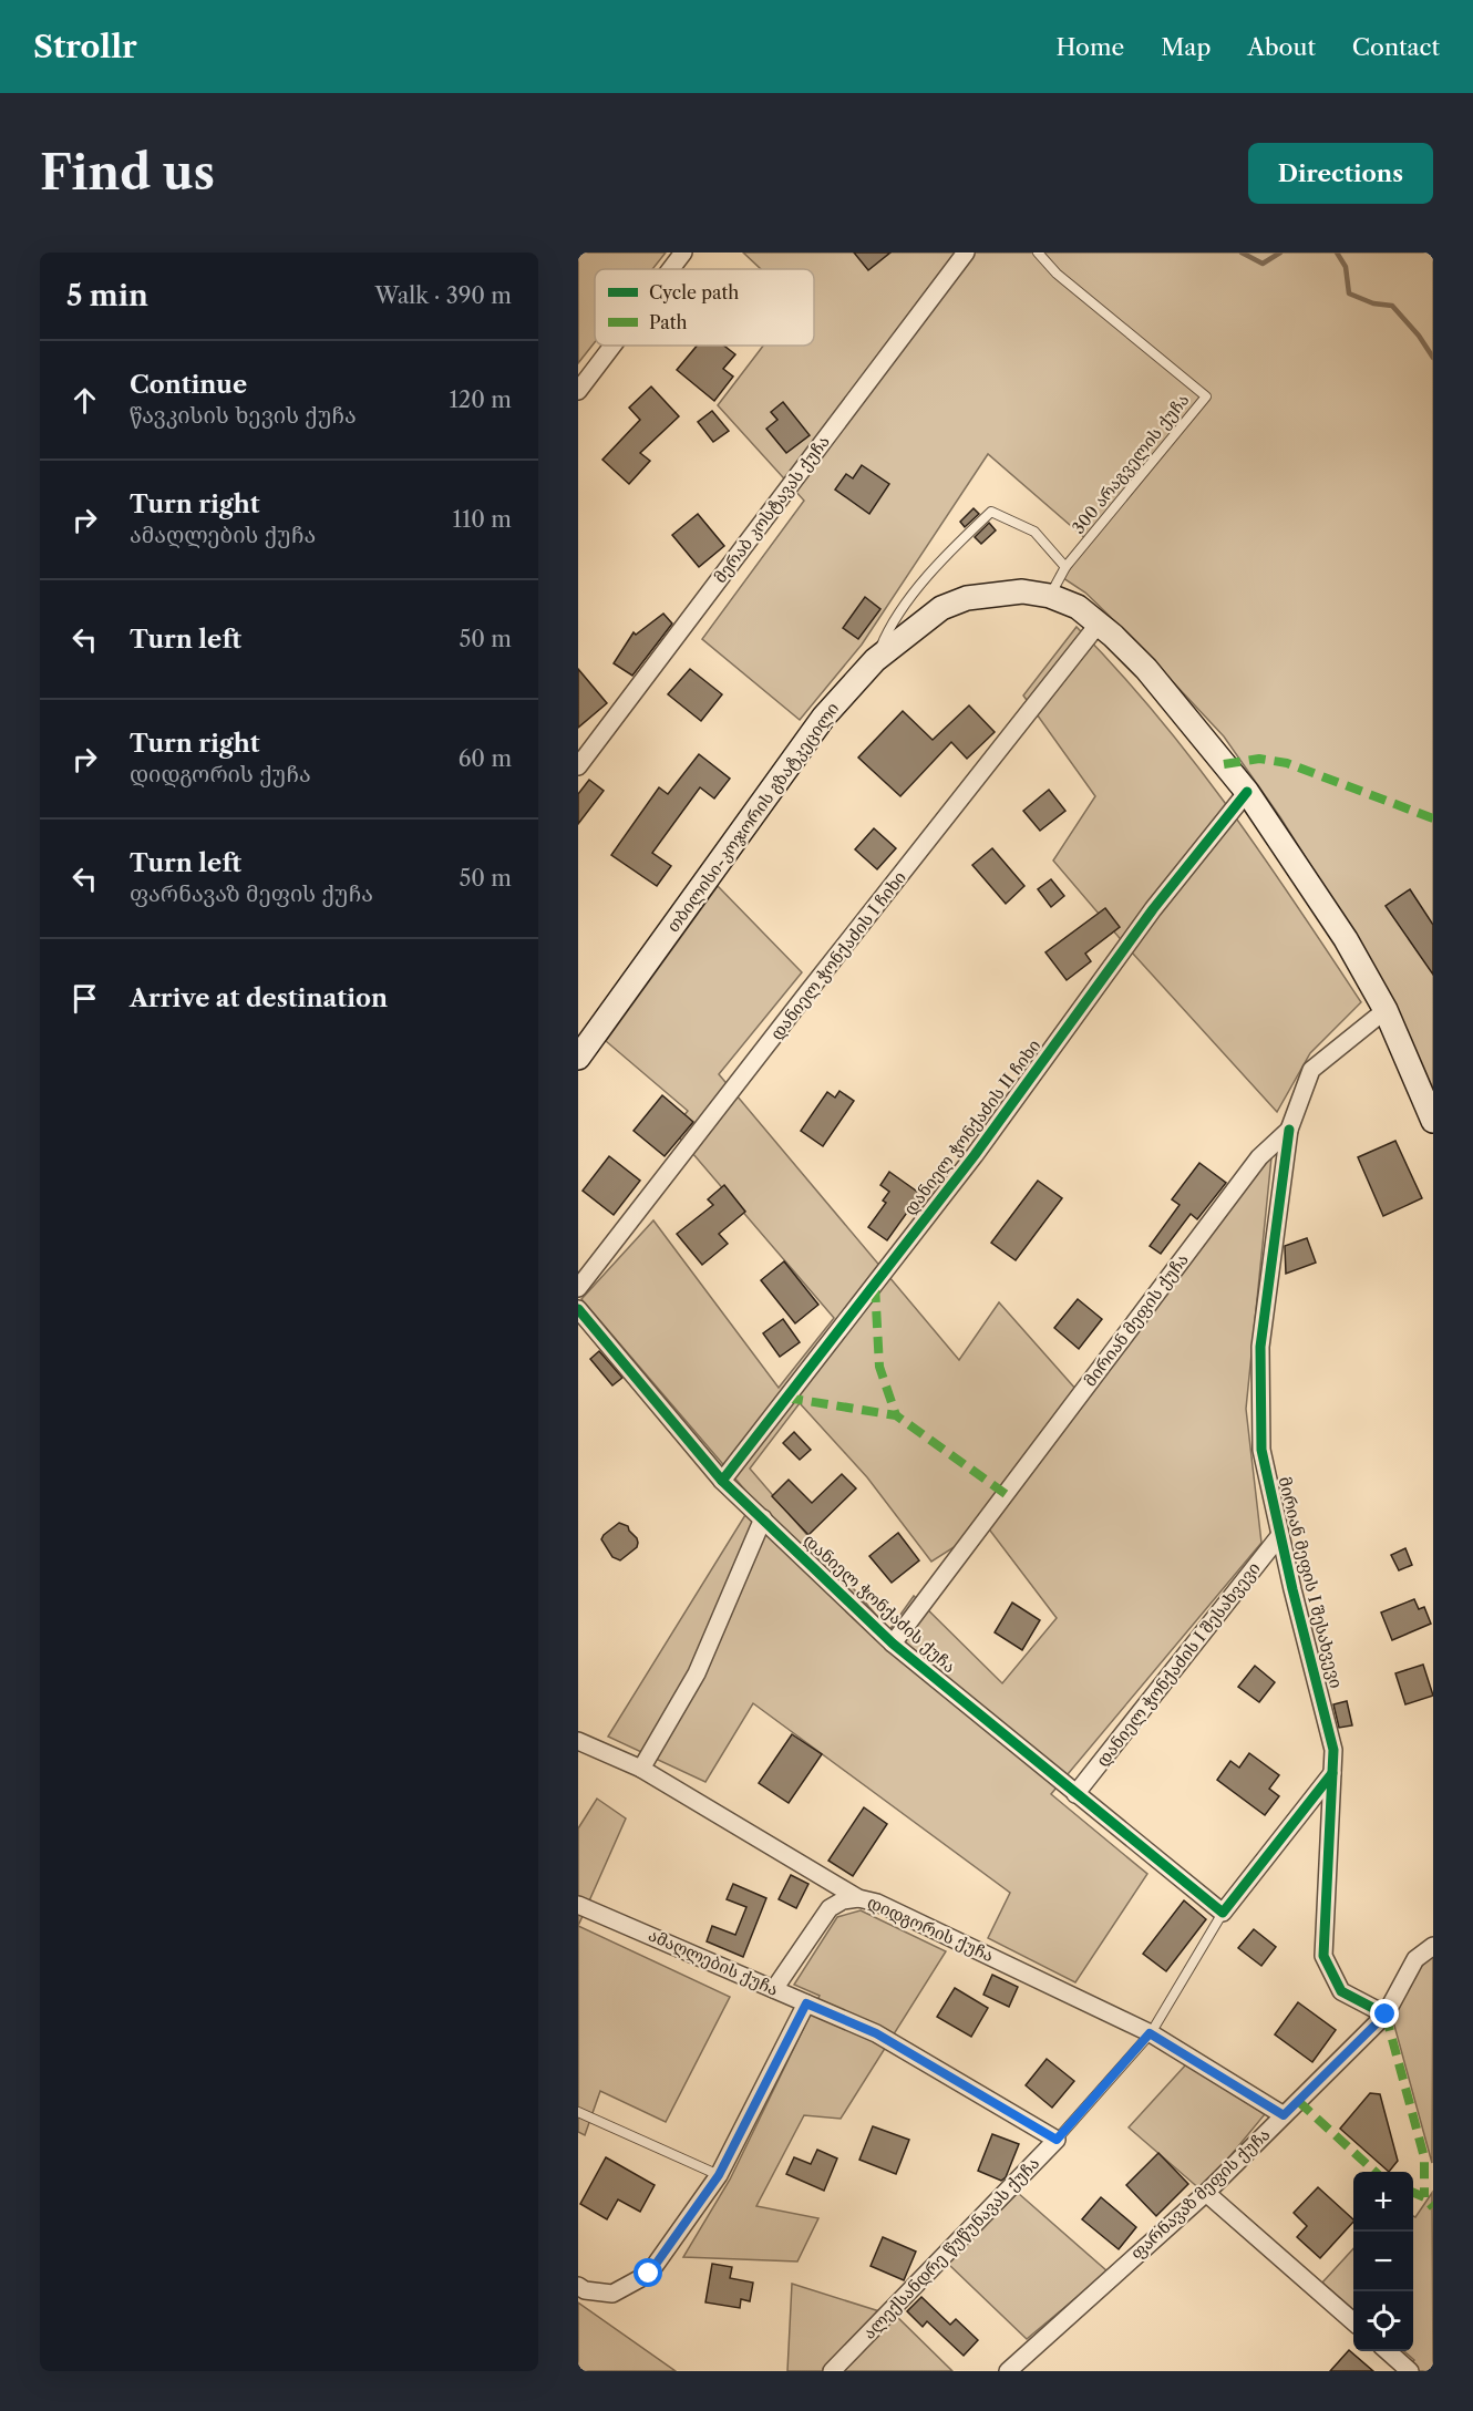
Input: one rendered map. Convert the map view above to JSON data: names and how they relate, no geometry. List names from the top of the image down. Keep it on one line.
{"streets":{"main road":["თბილისი-კოჯორის გზატკეცილი"],"street":["მერაბ კოსტავას ქუჩა","დანიელ ჭონქაძის I ჩიხი","დანიელ ჭონქაძის II ჩიხი","მირიან მეფის ქუჩა","მირიან მეფის I შესახვევი","დანიელ ჭონქაძის ქუჩა","დანიელ ჭონქაძის I შესახვევი","დიდგორის ქუჩა","ამაღლების ქუჩა","ფარნავაზ მეფის ქუჩა","ალექსანდრე წუწუნავას ქუჩა"],"lane":["300 არაგველის ქუჩა"]},"crossings":[["თბილისი-კოჯორის გზატკეცილი","დანიელ ჭონქაძის I ჩიხი"],["თბილისი-კოჯორის გზატკეცილი","დანიელ ჭონქაძის II ჩიხი"],["თბილისი-კოჯორის გზატკეცილი","მირიან მეფის ქუჩა"],["დანიელ ჭონქაძის II ჩიხი","დანიელ ჭონქაძის ქუჩა"],["მირიან მეფის ქუჩა","მირიან მეფის I შესახვევი"],["მირიან მეფის ქუჩა","დანიელ ჭონქაძის ქუჩა"],["მირიან მეფის I შესახვევი","დანიელ ჭონქაძის I შესახვევი"],["მირიან მეფის I შესახვევი","ფარნავაზ მეფის ქუჩა"],["მირიან მეფის I შესახვევი","ალექსანდრე წუწუნავას ქუჩა"],["დანიელ ჭონქაძის ქუჩა","დანიელ ჭონქაძის I შესახვევი"],["დანიელ ჭონქაძის ქუჩა","ალექსანდრე წუწუნავას ქუჩა"],["დიდგორის ქუჩა","ფარნავაზ მეფის ქუჩა"],["დიდგორის ქუჩა","ალექსანდრე წუწუნავას ქუჩა"],["ამაღლების ქუჩა","ალექსანდრე წუწუნავას ქუჩა"]],"legend":["Cycle path","Path"],"page":{"header":"Strollr","nav":["Home","Map","About","Contact"],"buttons":"Directions","title":"Find us","heading":["5 min","Walk · 390 m"],"list":[["Continue","წავკისის ხევის ქუჩა","120 m"],["Turn right","ამაღლების ქუჩა","110 m"],["Turn left","50 m"],["Turn right","დიდგორის ქუჩა","60 m"],["Turn left","ფარნავაზ მეფის ქუჩა","50 m"],"Arrive at destination"],"map_buttons":["+","−"]}}
